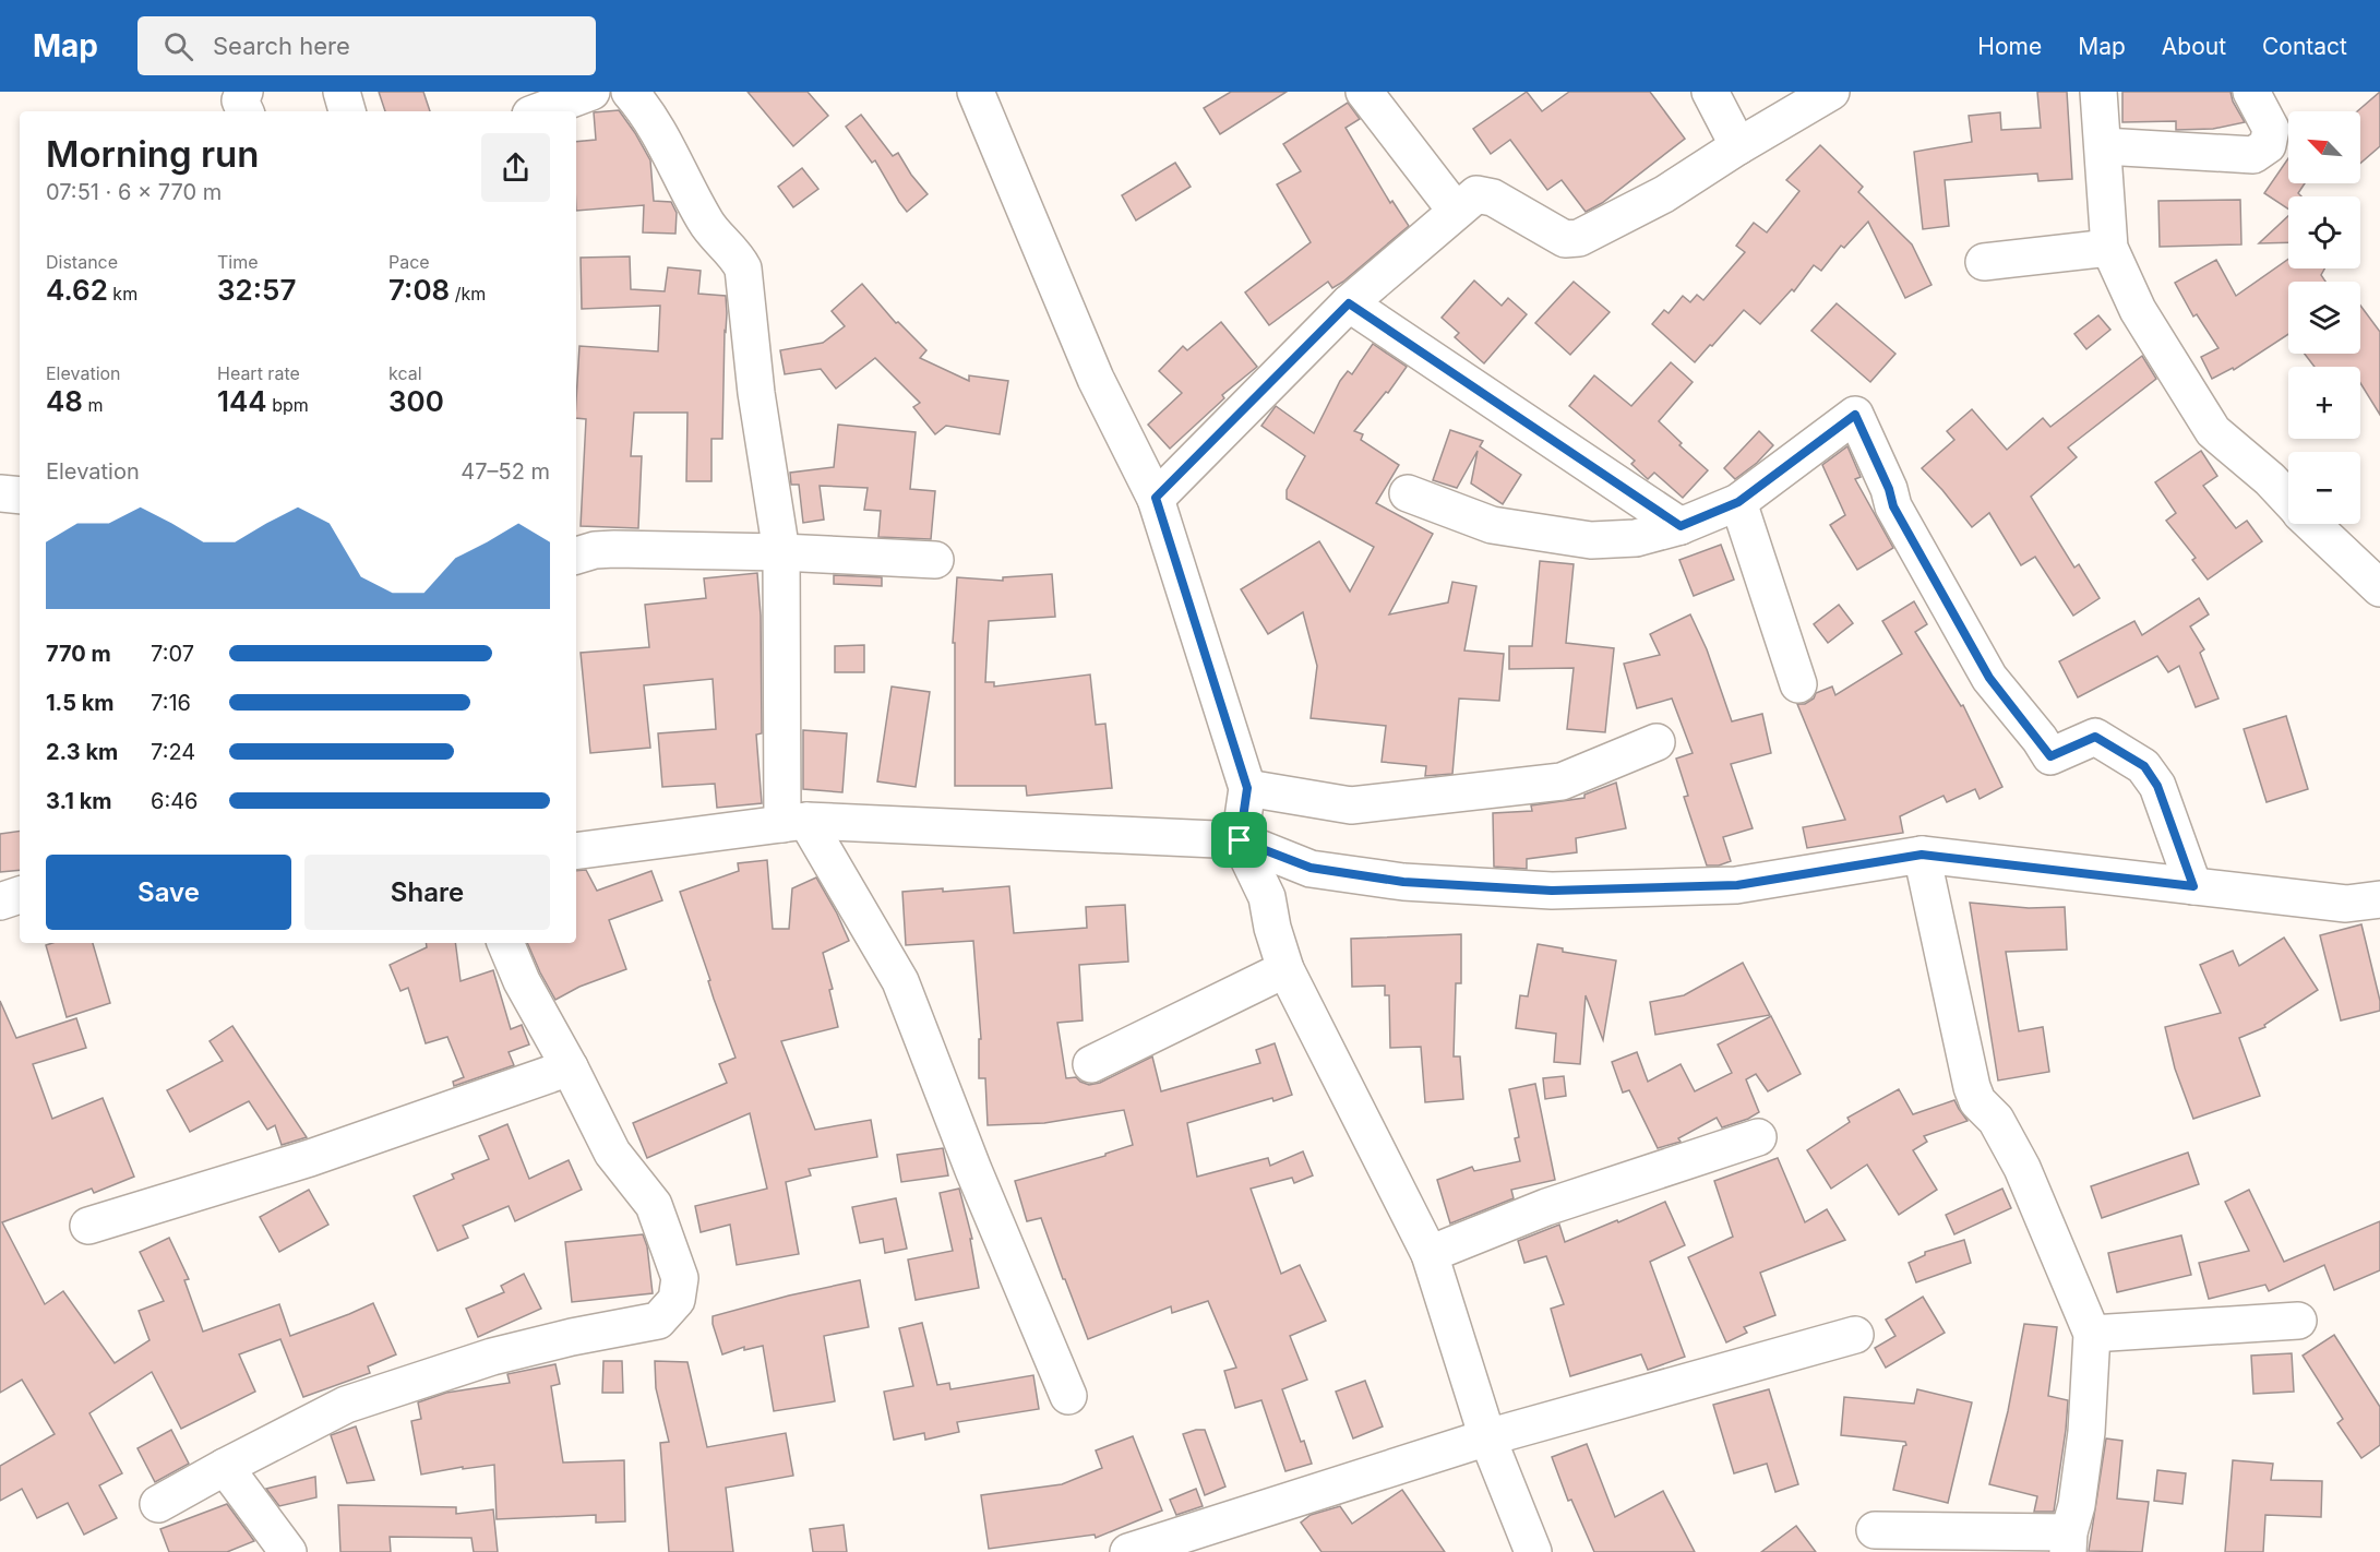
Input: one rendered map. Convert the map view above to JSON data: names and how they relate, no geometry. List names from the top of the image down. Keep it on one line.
{"north":"top left","page":{"header":"Map","search":"Search here","nav":["Home","Map","About","Contact"],"map_buttons":["+","−"],"heading":["Morning run","07:51 · 6 × 770 m"],"stats":[["Distance","4.62 km"],["Time","32:57"],["Pace","7:08 /km"],["Elevation","48 m"],["Heart rate","144 bpm"],["kcal","300"]],"chart":["Elevation","47–52 m"],"list":[{"name":"770 m","note":"7:07"},{"name":"1.5 km","note":"7:16"},{"name":"2.3 km","note":"7:24"},{"name":"3.1 km","note":"6:46"}],"buttons":["Save","Share"]}}
